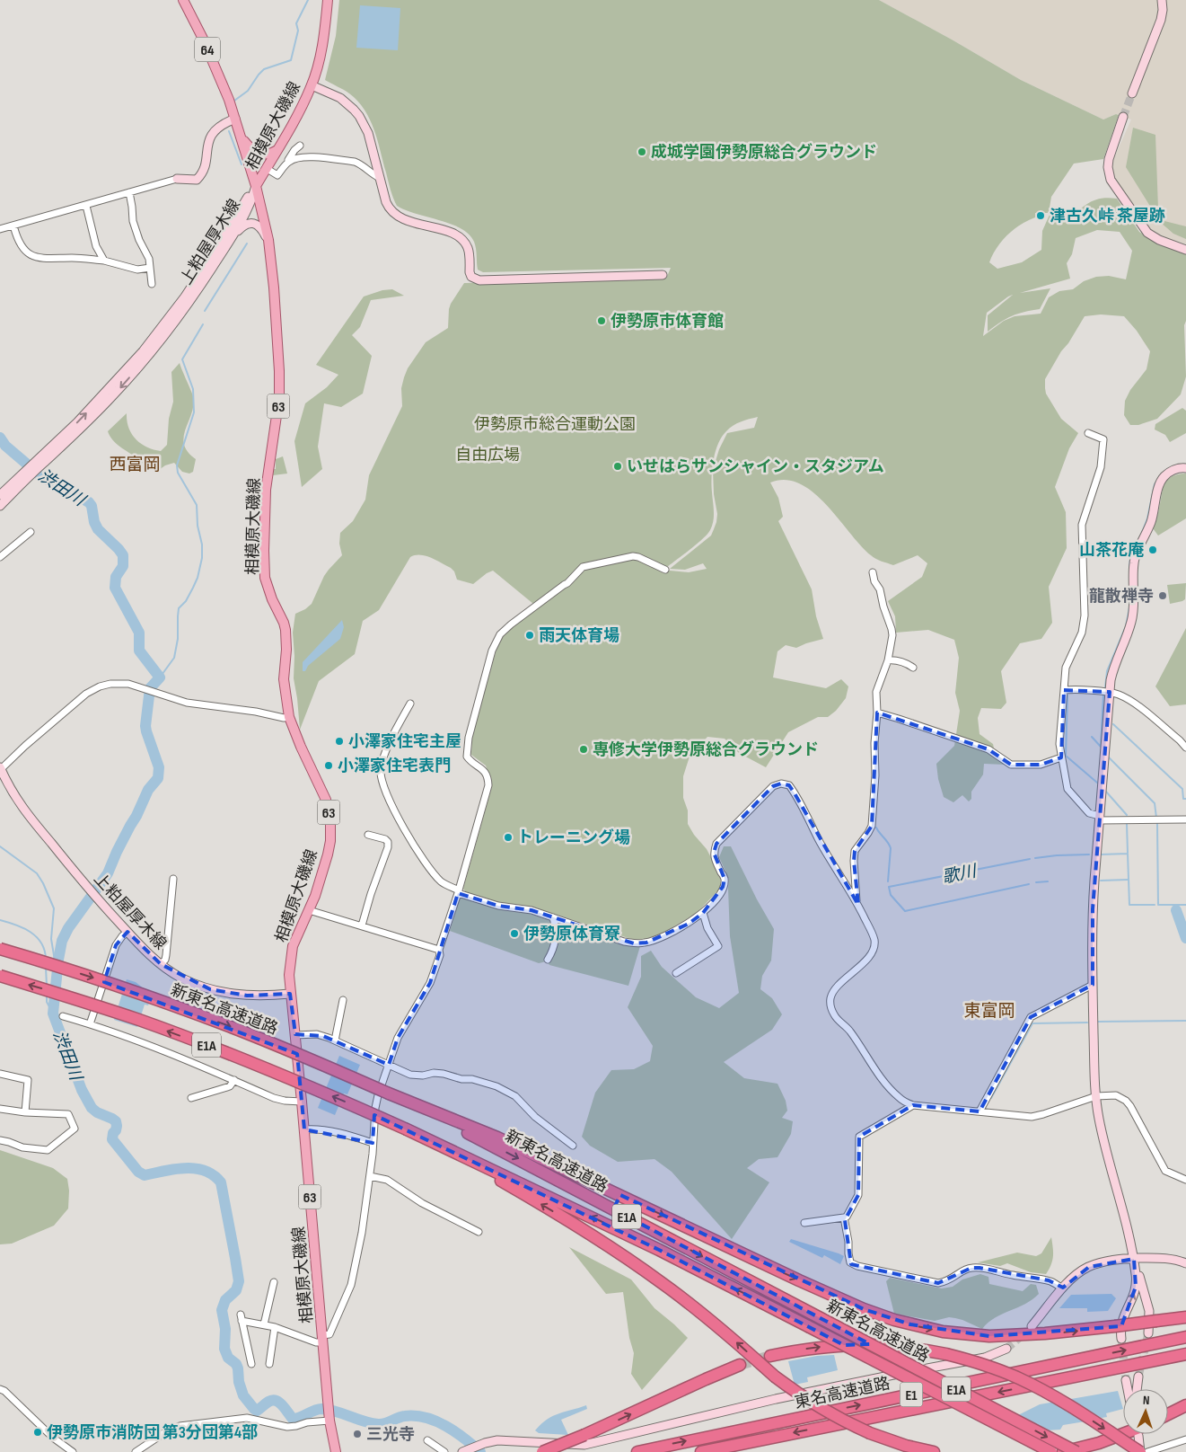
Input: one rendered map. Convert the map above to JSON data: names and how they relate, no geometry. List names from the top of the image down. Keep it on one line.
{"streets":{"highway":["新東名高速道路","E1A","東名高速道路","E1"],"main road":["64","相模原大磯線","63"],"street":["上粕屋厚木線"]},"crossings":[["64","相模原大磯線"],["64","上粕屋厚木線"],["相模原大磯線","上粕屋厚木線"],["相模原大磯線","63"],["新東名高速道路","E1A"]],"districts":["西富岡","東富岡"],"water":["渋田川","歌川"],"parks":["伊勢原市総合運動公園","自由広場"],"places":["成城学園伊勢原総合グラウンド","津古久峠 茶屋跡","伊勢原市体育館","いせはらサンシャイン・スタジアム","山茶花庵","龍散禅寺","雨天体育場","小澤家住宅主屋","専修大学伊勢原総合グラウンド","小澤家住宅表門","トレーニング場","伊勢原体育寮","伊勢原市消防団 第3分団第4部","三光寺"],"north":"top"}
